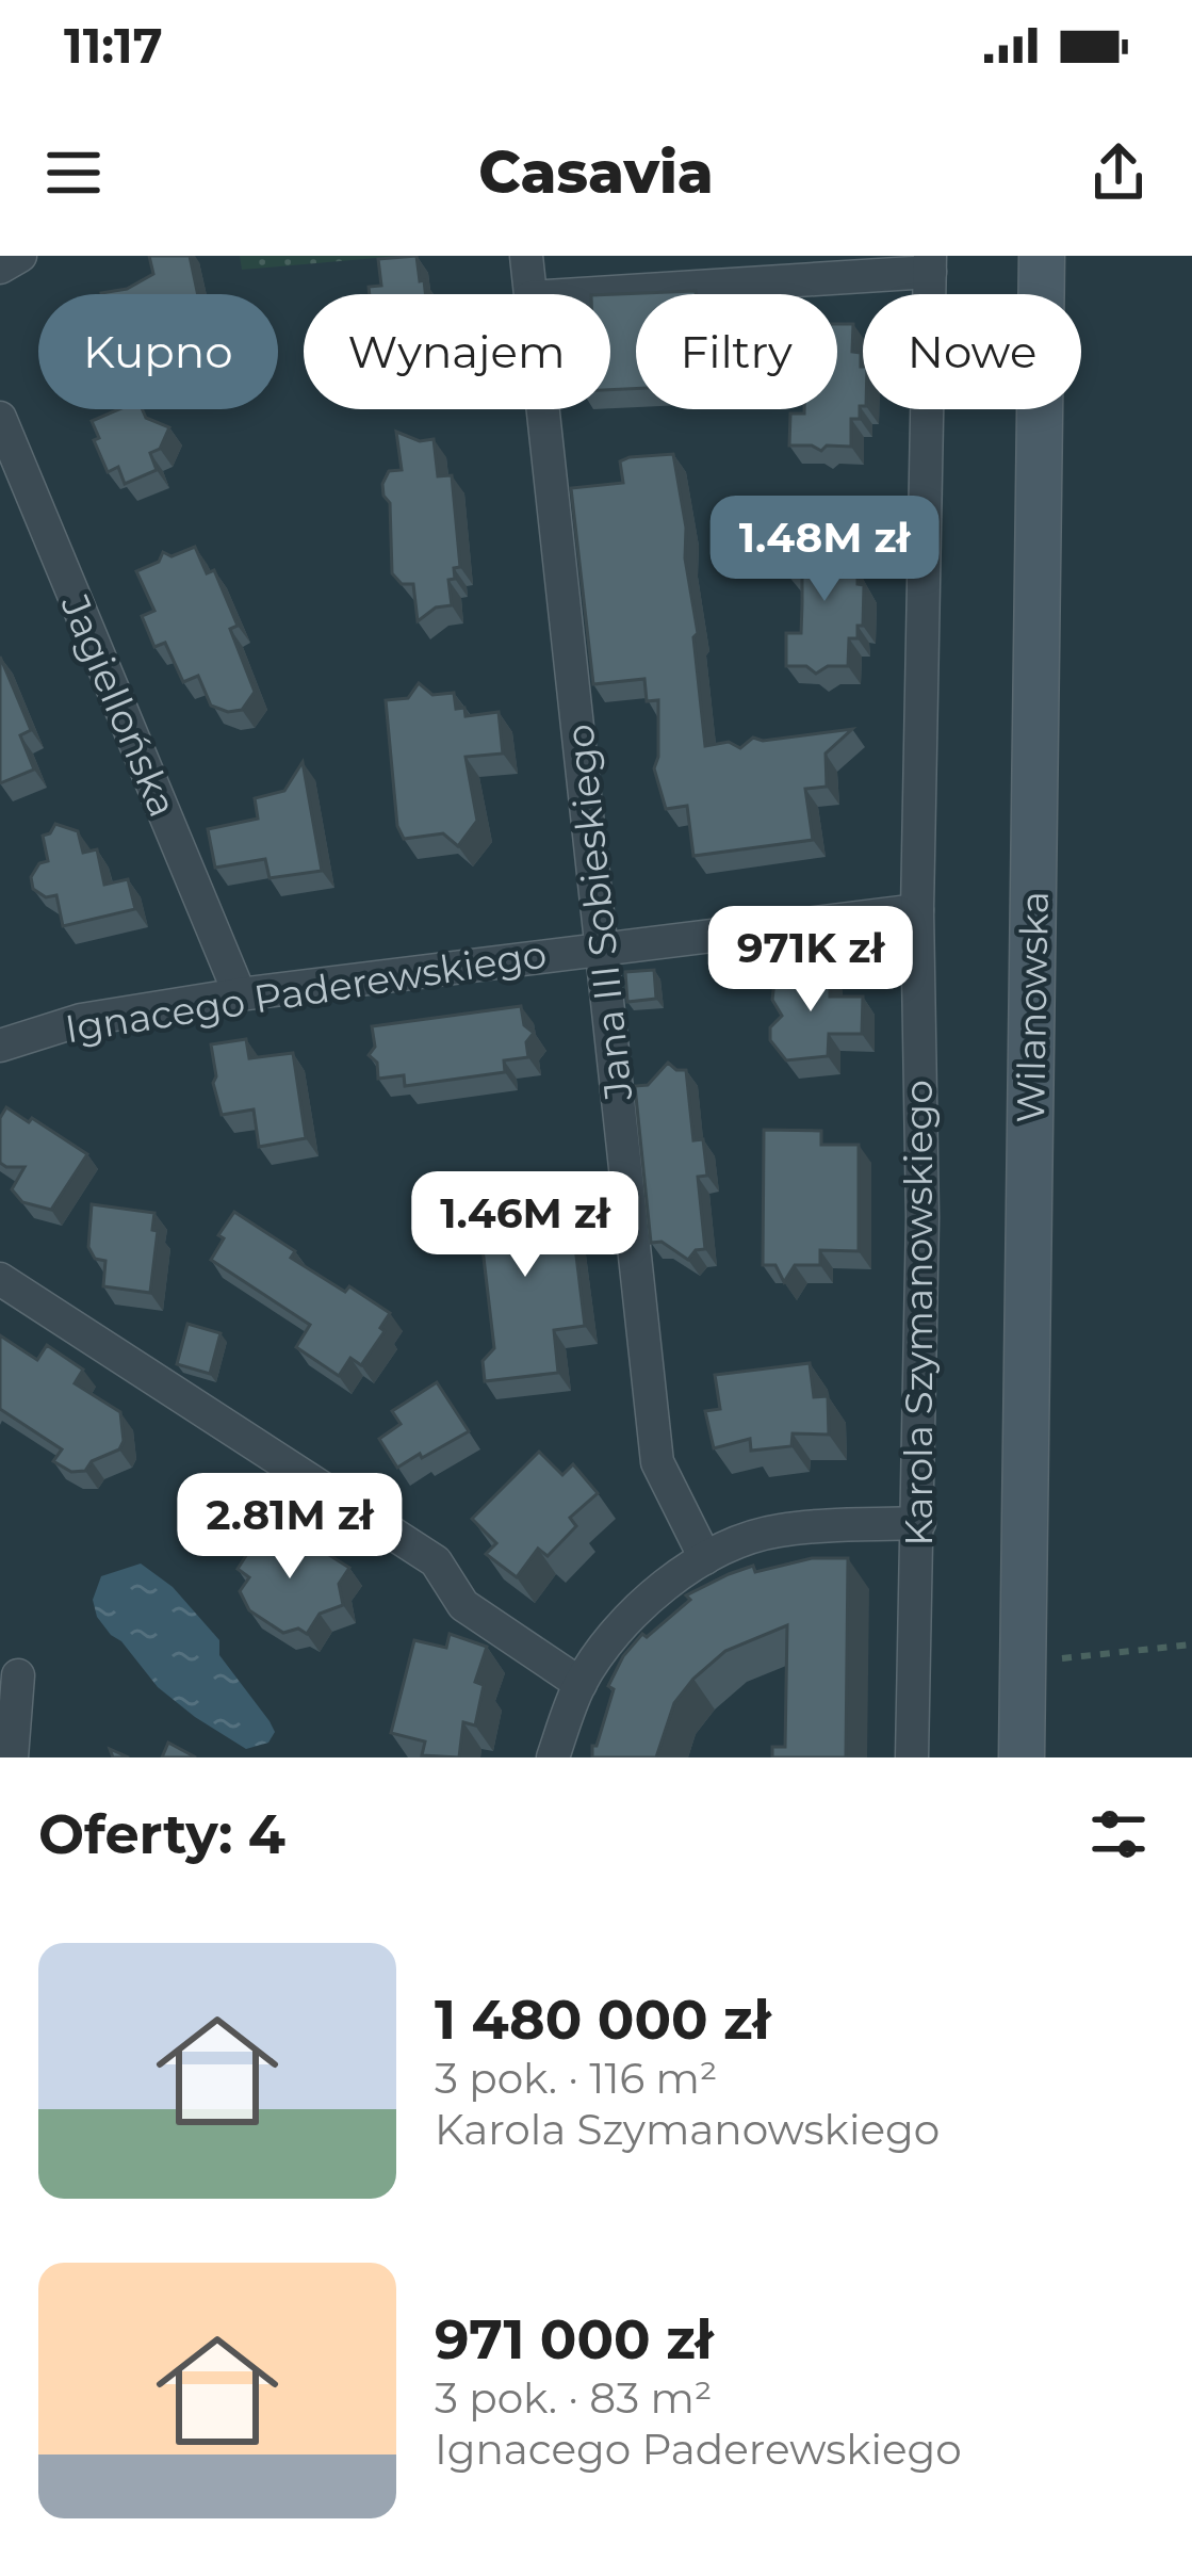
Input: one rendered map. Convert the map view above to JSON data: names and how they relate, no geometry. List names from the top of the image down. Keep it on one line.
{"streets":{"main road":["Wilanowska"],"street":["Jagiellońska","Jana III Sobieskiego","Ignacego Paderewskiego","Karola Szymanowskiego"]},"crossings":[["Jagiellońska","Ignacego Paderewskiego"],["Jana III Sobieskiego","Ignacego Paderewskiego"],["Ignacego Paderewskiego","Karola Szymanowskiego"]],"page":{"status":"11:17","header":"Casavia","chip":["Kupno","Wynajem","Filtry","Nowe"],"price":["1.48M zł","971K zł","1.46M zł","2.81M zł"],"heading":"Oferty: 4","list":[{"name":"1 480 000 zł","note":"3 pok. · 116 m² · Karola Szymanowskiego"},{"name":"971 000 zł","note":"3 pok. · 83 m² · Ignacego Paderewskiego"}]}}
